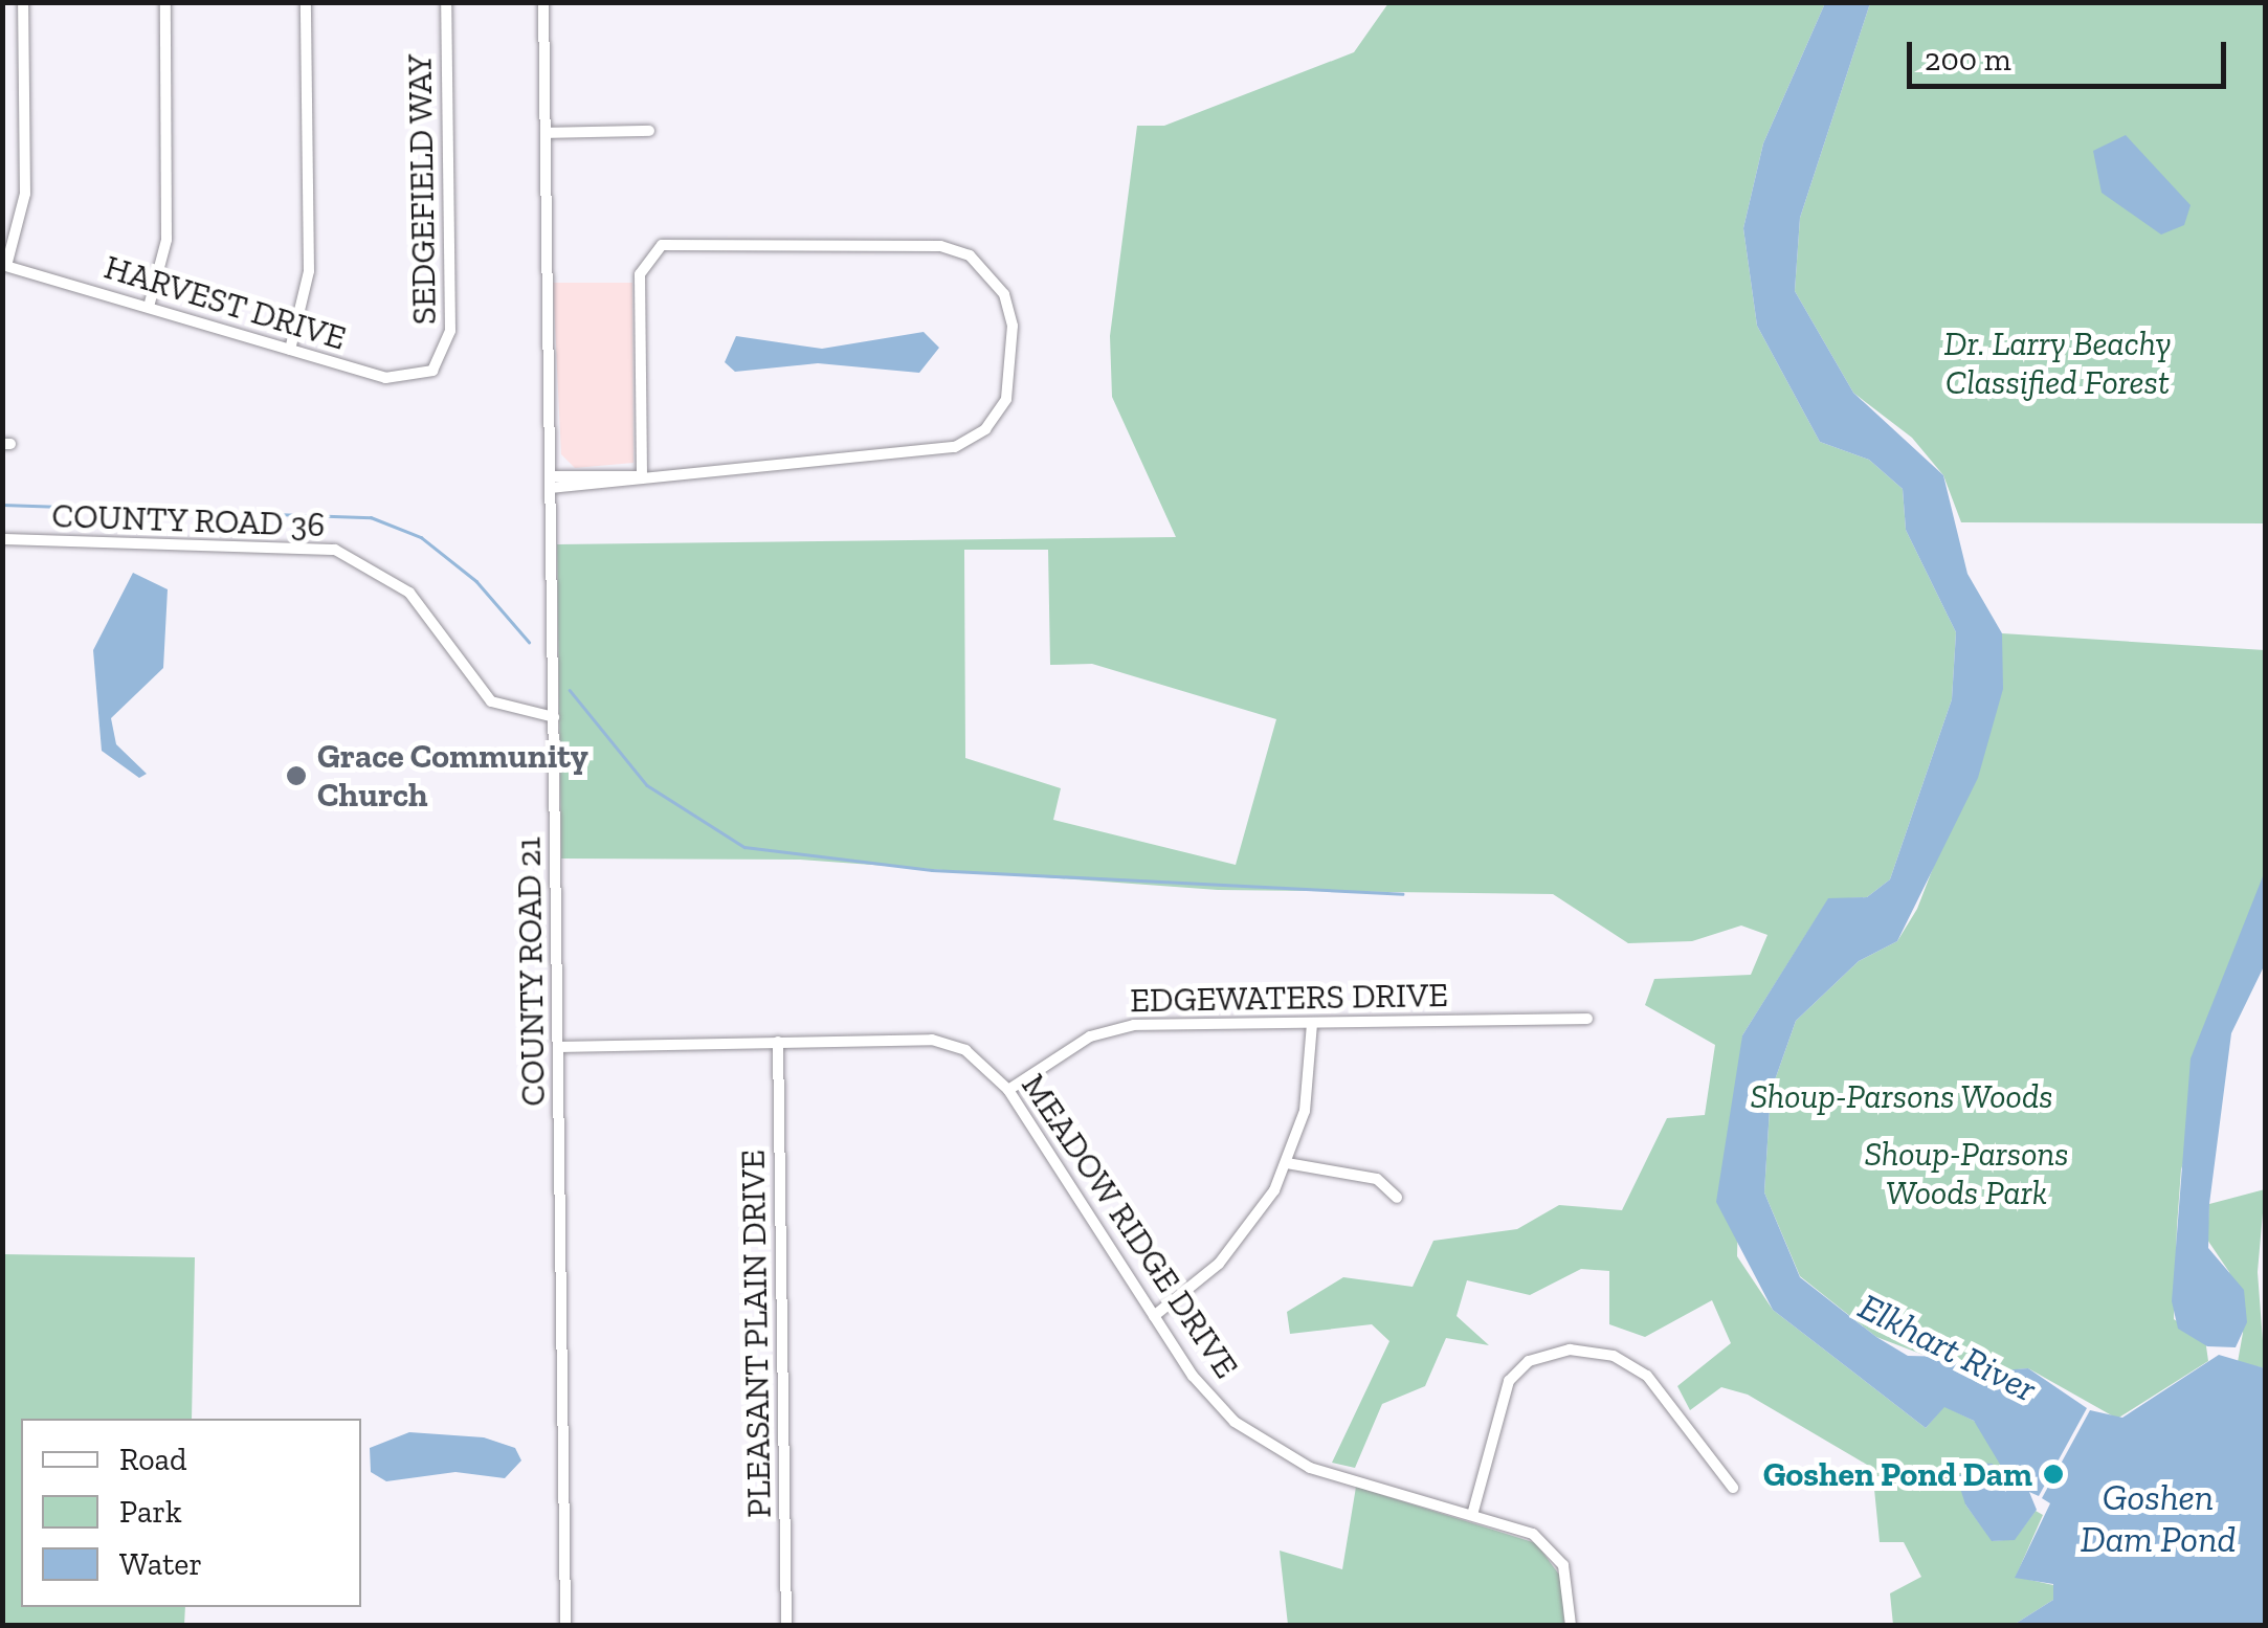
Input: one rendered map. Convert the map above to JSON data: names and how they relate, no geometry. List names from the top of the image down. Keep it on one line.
{"streets":{"street":["SEDGEFIELD WAY","HARVEST DRIVE","COUNTY ROAD 36","COUNTY ROAD 21","EDGEWATERS DRIVE","MEADOW RIDGE DRIVE","PLEASANT PLAIN DRIVE"]},"crossings":[["SEDGEFIELD WAY","HARVEST DRIVE"],["COUNTY ROAD 36","COUNTY ROAD 21"],["COUNTY ROAD 21","MEADOW RIDGE DRIVE"],["EDGEWATERS DRIVE","MEADOW RIDGE DRIVE"],["MEADOW RIDGE DRIVE","PLEASANT PLAIN DRIVE"]],"water":["Elkhart River","Goshen Dam Pond"],"parks":["Dr. Larry Beachy Classified Forest","Shoup-Parsons Woods","Shoup-Parsons Woods Park"],"places":["Grace Community Church","Goshen Pond Dam"],"legend":["Road","Park","Water"],"scale_bar":"200 m"}
